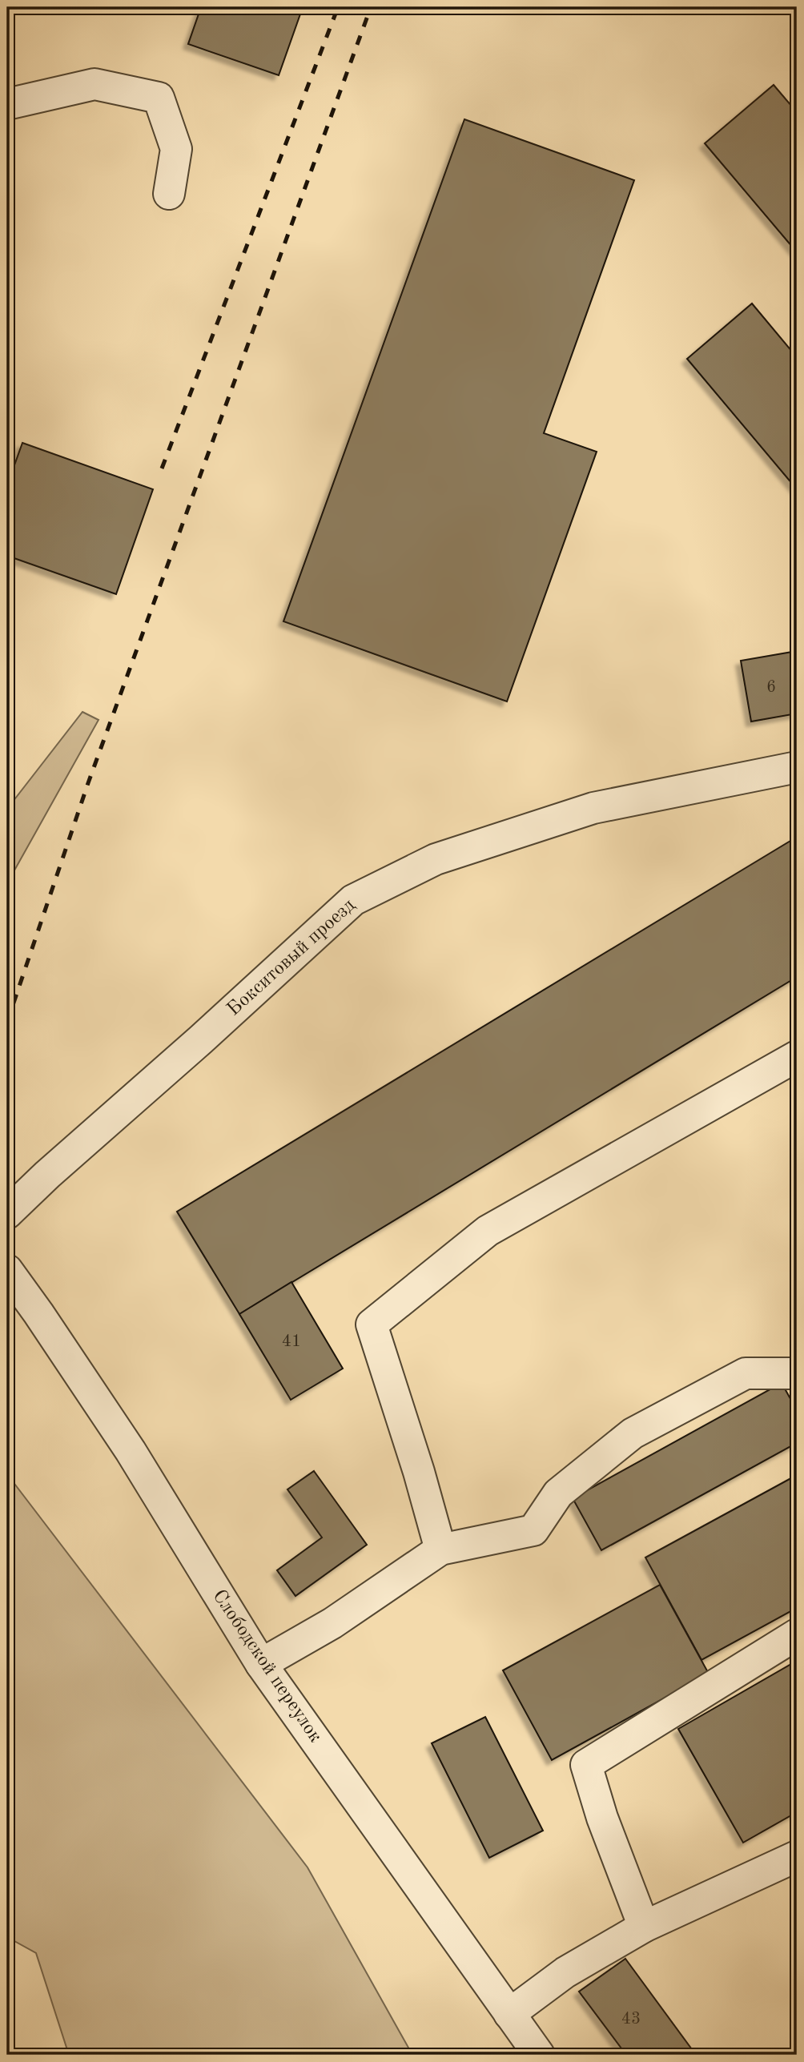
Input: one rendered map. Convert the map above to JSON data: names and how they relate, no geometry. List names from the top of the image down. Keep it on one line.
{"streets":{"street":["Бокситовый проезд","Слободской переулок"]},"house_numbers":["6","41","43"]}
